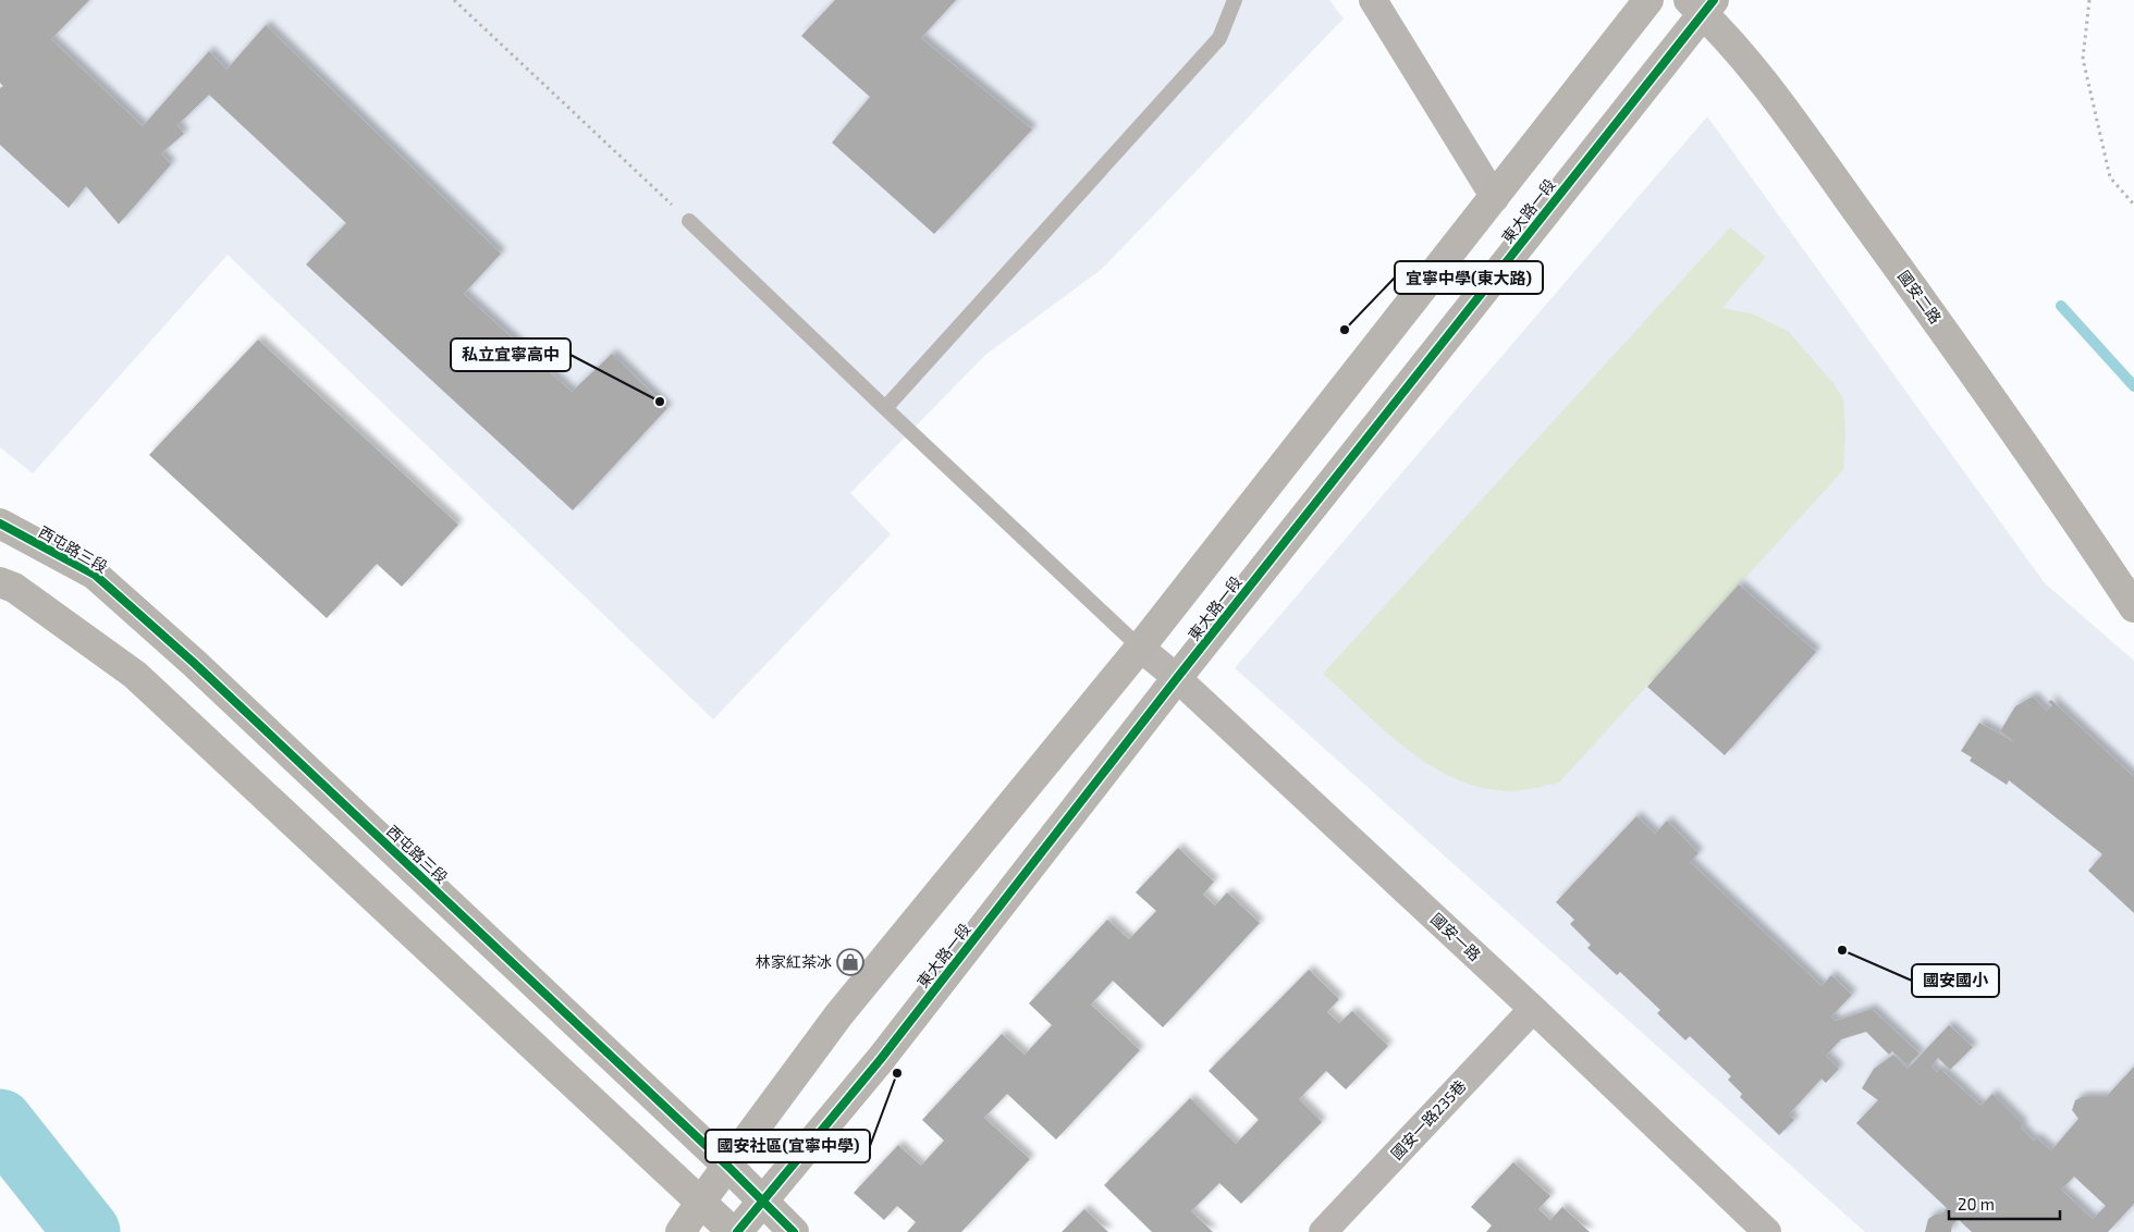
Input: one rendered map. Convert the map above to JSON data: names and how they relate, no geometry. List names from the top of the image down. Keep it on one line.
{"streets":{"street":["東大路一段","國安二路","西屯路三段","國安一路","國安一路235巷"]},"crossings":[["東大路一段","國安二路"],["東大路一段","西屯路三段"],["東大路一段","國安一路"],["國安一路","國安一路235巷"]],"places":{"other":["宜寧中學(東大路)","私立宜寧高中","國安國小","國安社區(宜寧中學)"],"shop":["林家紅茶冰"]},"scale_bar":"20 m"}
